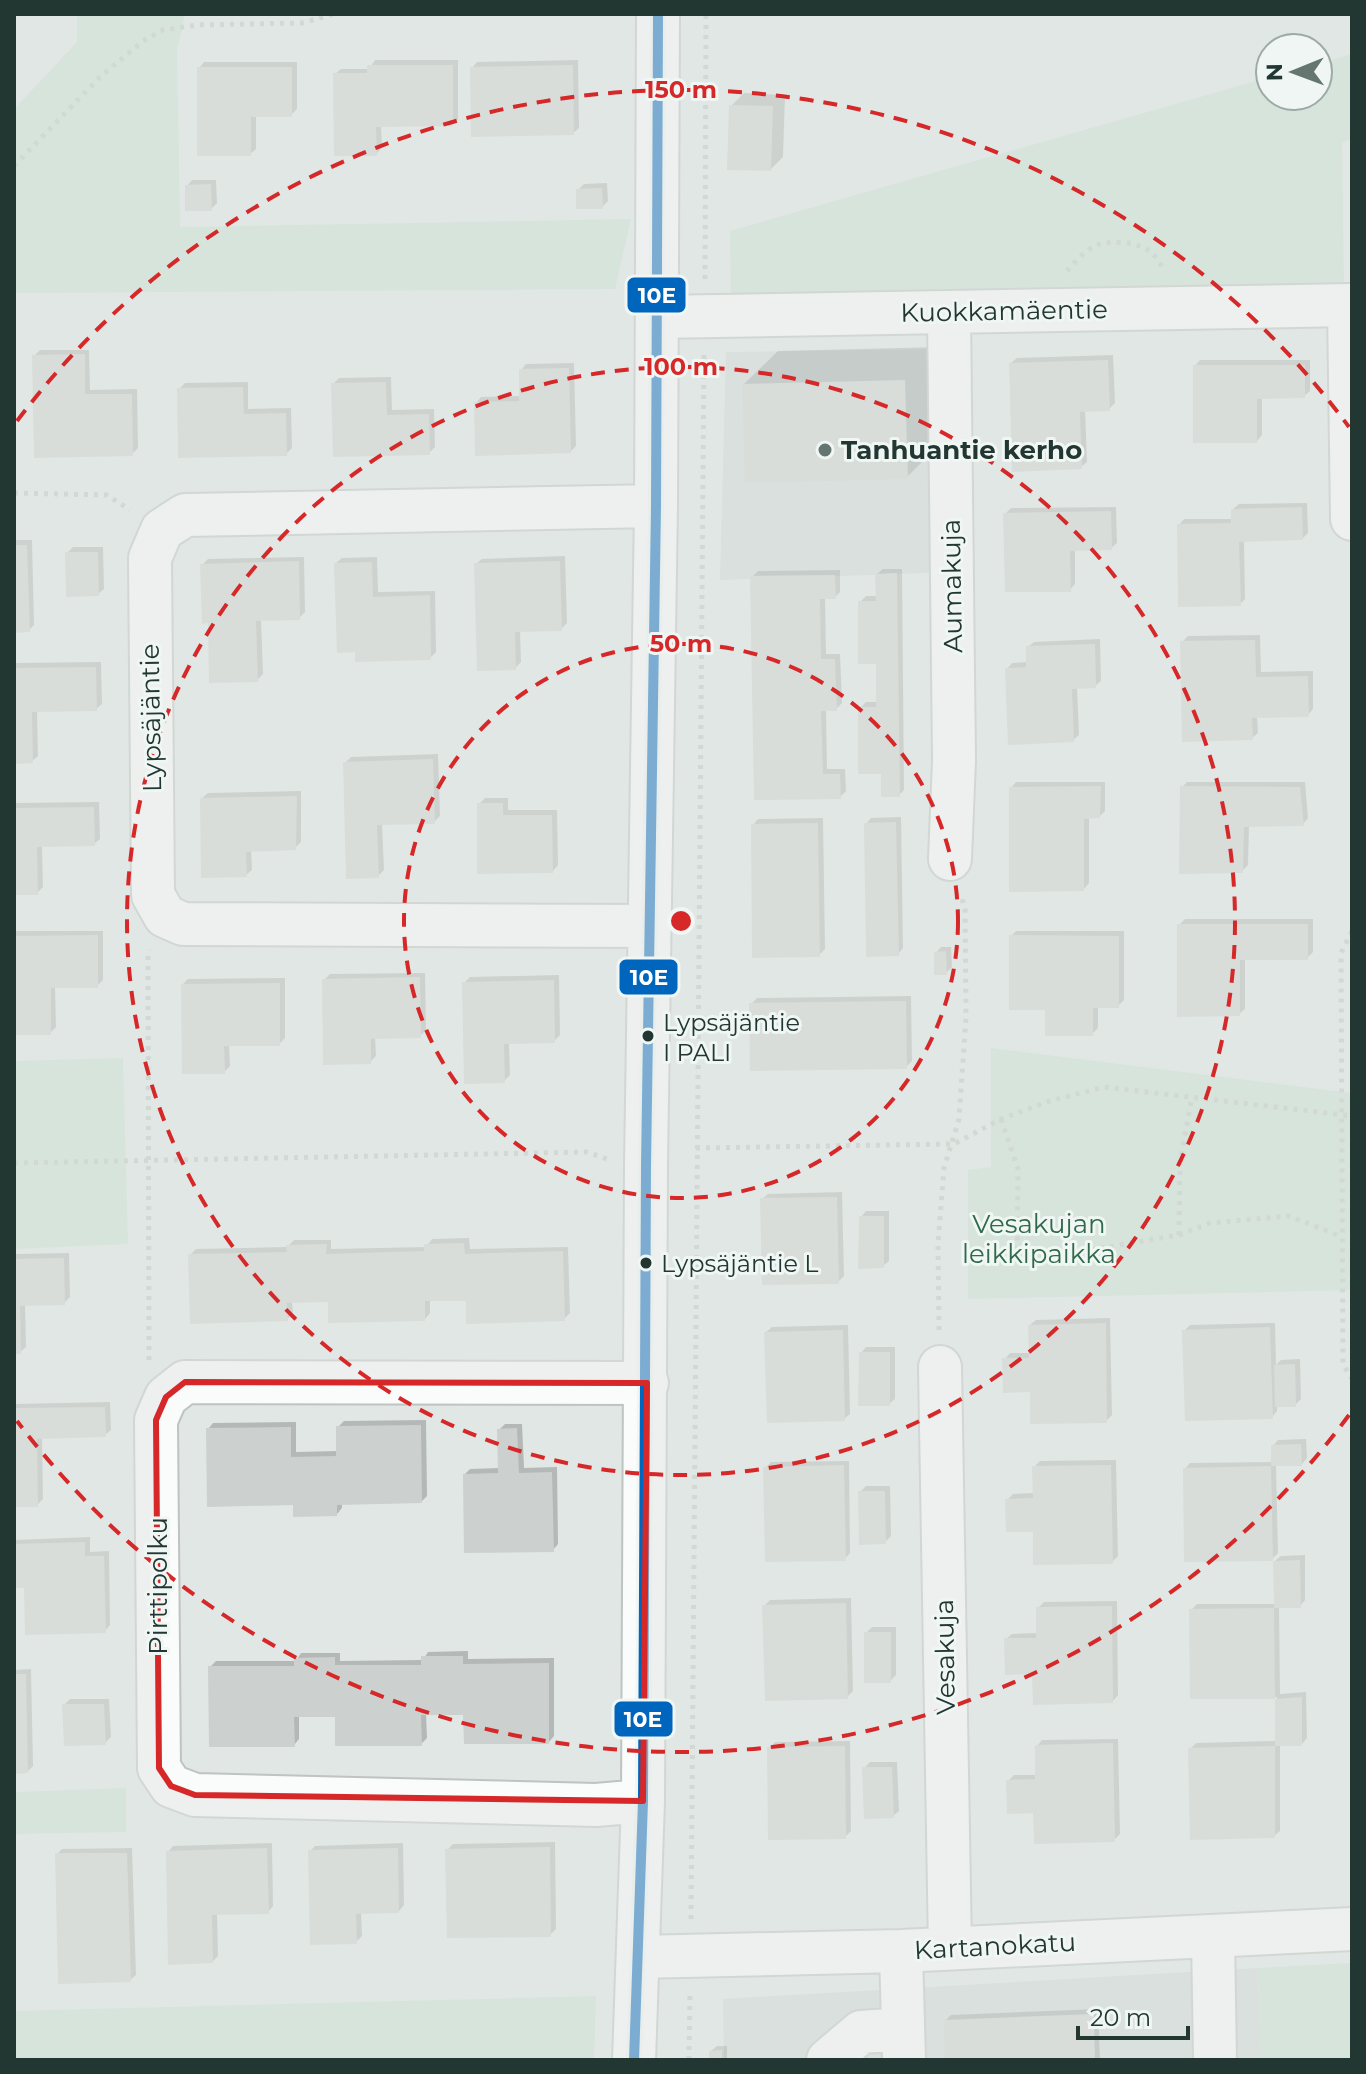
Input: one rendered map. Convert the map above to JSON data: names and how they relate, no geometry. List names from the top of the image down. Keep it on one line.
{"streets":{"street":["Kuokkamäentie","Aumakuja","Lypsäjäntie","Pirttipolku","Vesakuja","Kartanokatu"]},"crossings":[["Kuokkamäentie","Aumakuja"],["Vesakuja","Kartanokatu"]],"parks":["Vesakujan leikkipaikka"],"places":["Tanhuantie kerho","Lypsäjäntie I PALI","Lypsäjäntie L"],"lines":["transit line 10E"],"scale_bar":"20 m","north":"left","rings":["150 m","100 m","50 m"]}
